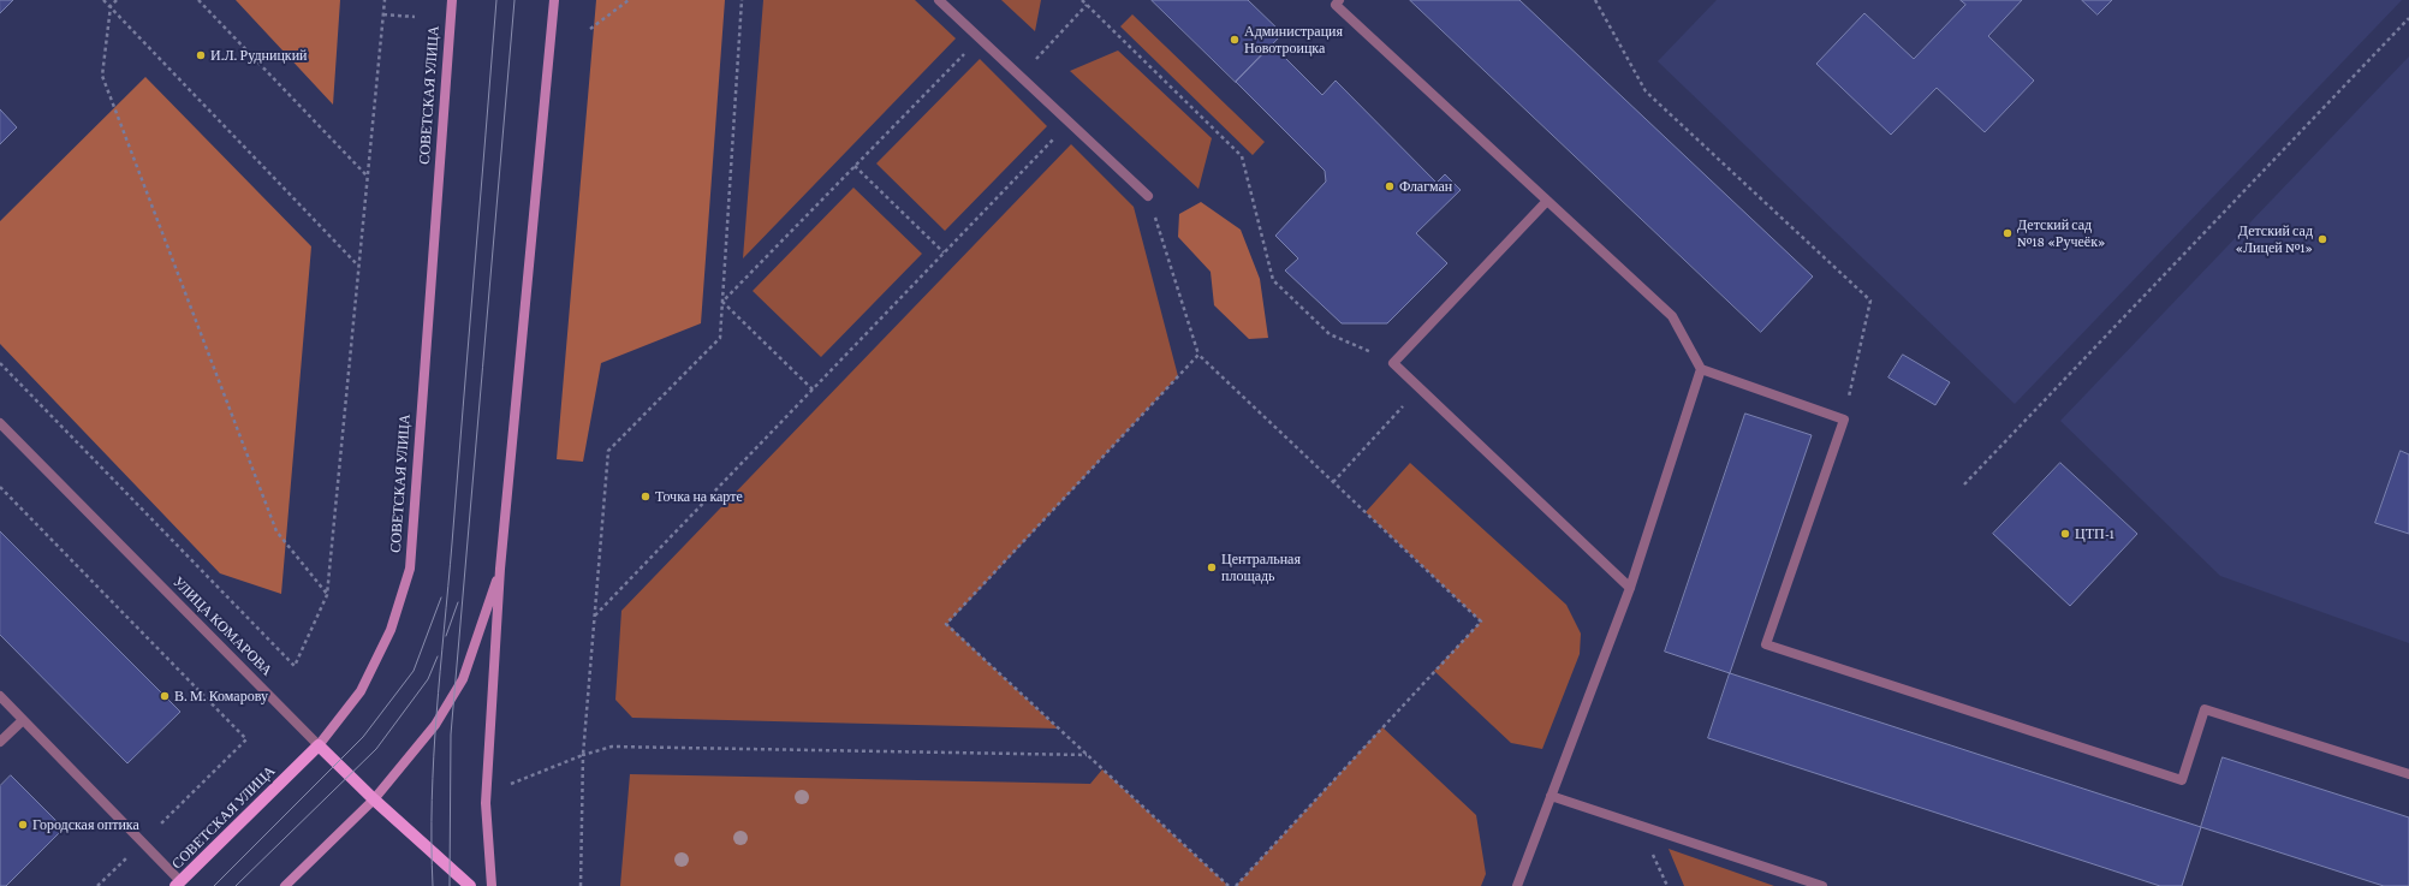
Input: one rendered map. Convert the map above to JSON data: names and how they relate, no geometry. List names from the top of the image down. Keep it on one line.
{"streets":{"main road":["СОВЕТСКАЯ УЛИЦА","УЛИЦА КОМАРОВА"]},"crossings":[["СОВЕТСКАЯ УЛИЦА","УЛИЦА КОМАРОВА"]],"places":["Администрация Новотроицка","И.Л. Рудницкий","Флагман","Детский сад №18 «Ручеёк»","Детский сад «Лицей №1»","Точка на карте","ЦТП-1","Центральная площадь","В. М. Комарову","Городская оптика"]}
